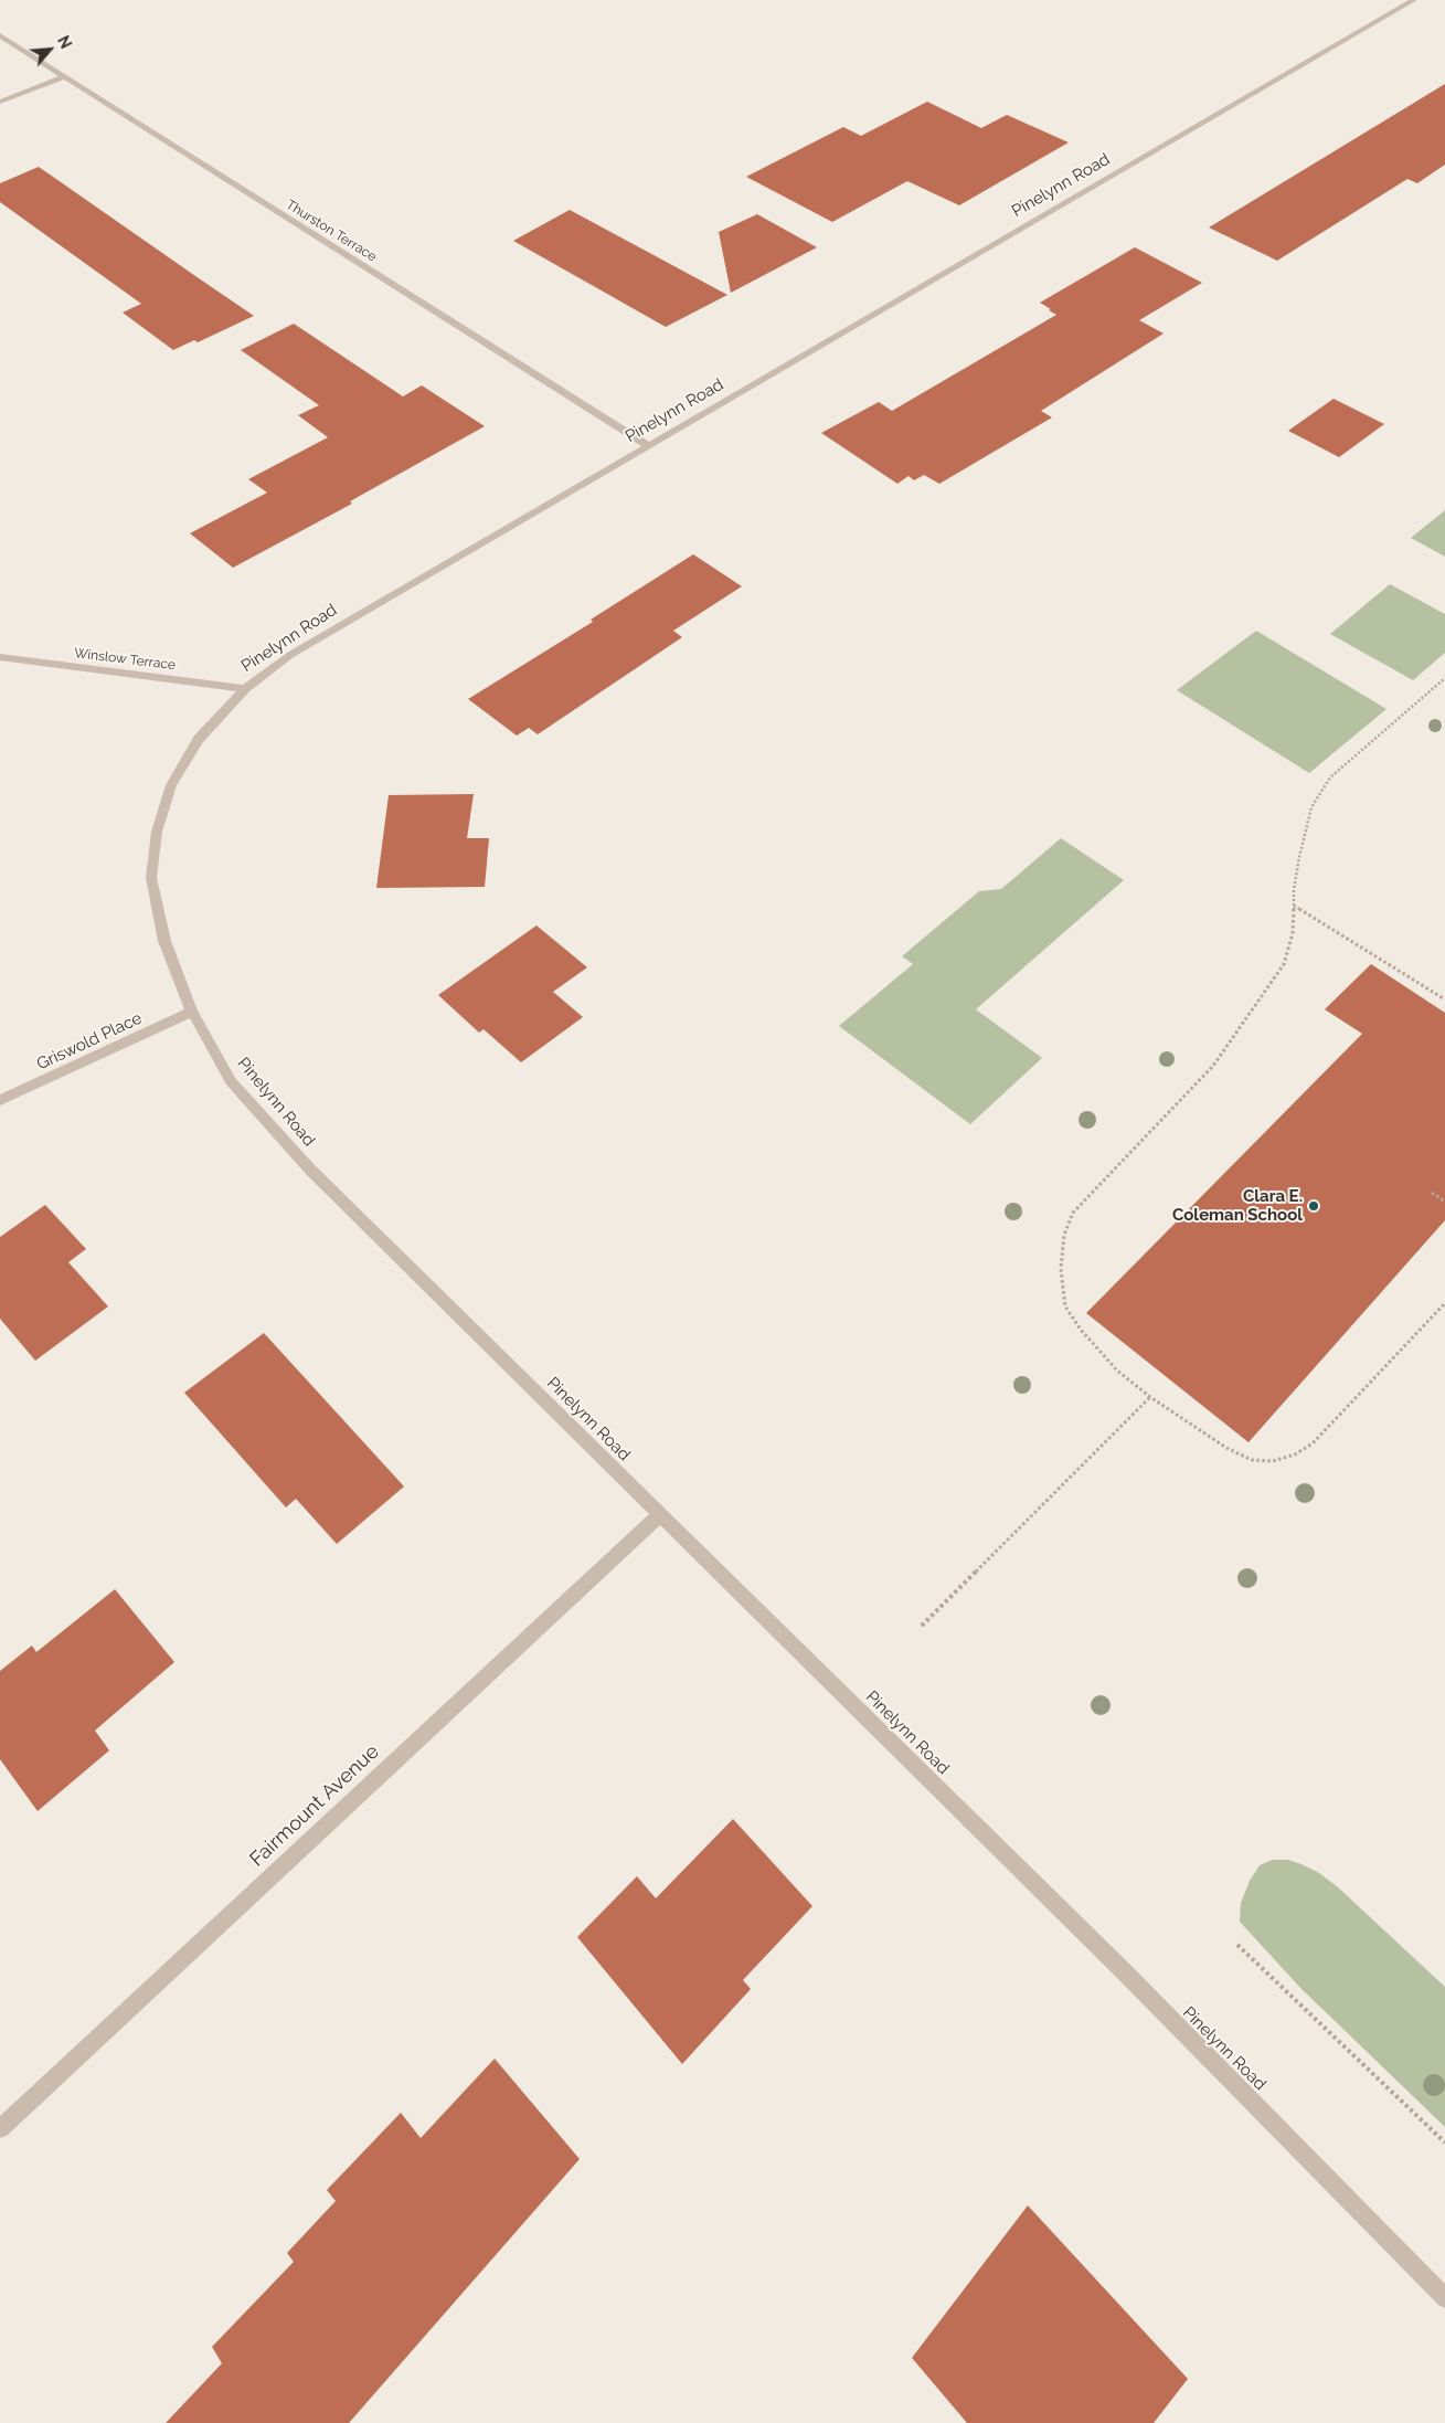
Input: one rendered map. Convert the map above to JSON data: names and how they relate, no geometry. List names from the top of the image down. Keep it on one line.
{"streets":{"street":["Pinelynn Road","Thurston Terrace","Winslow Terrace","Griswold Place","Fairmount Avenue"]},"crossings":[["Pinelynn Road","Thurston Terrace"],["Pinelynn Road","Winslow Terrace"],["Pinelynn Road","Griswold Place"],["Pinelynn Road","Fairmount Avenue"]],"places":["Clara E. Coleman School"],"north":"top right"}
